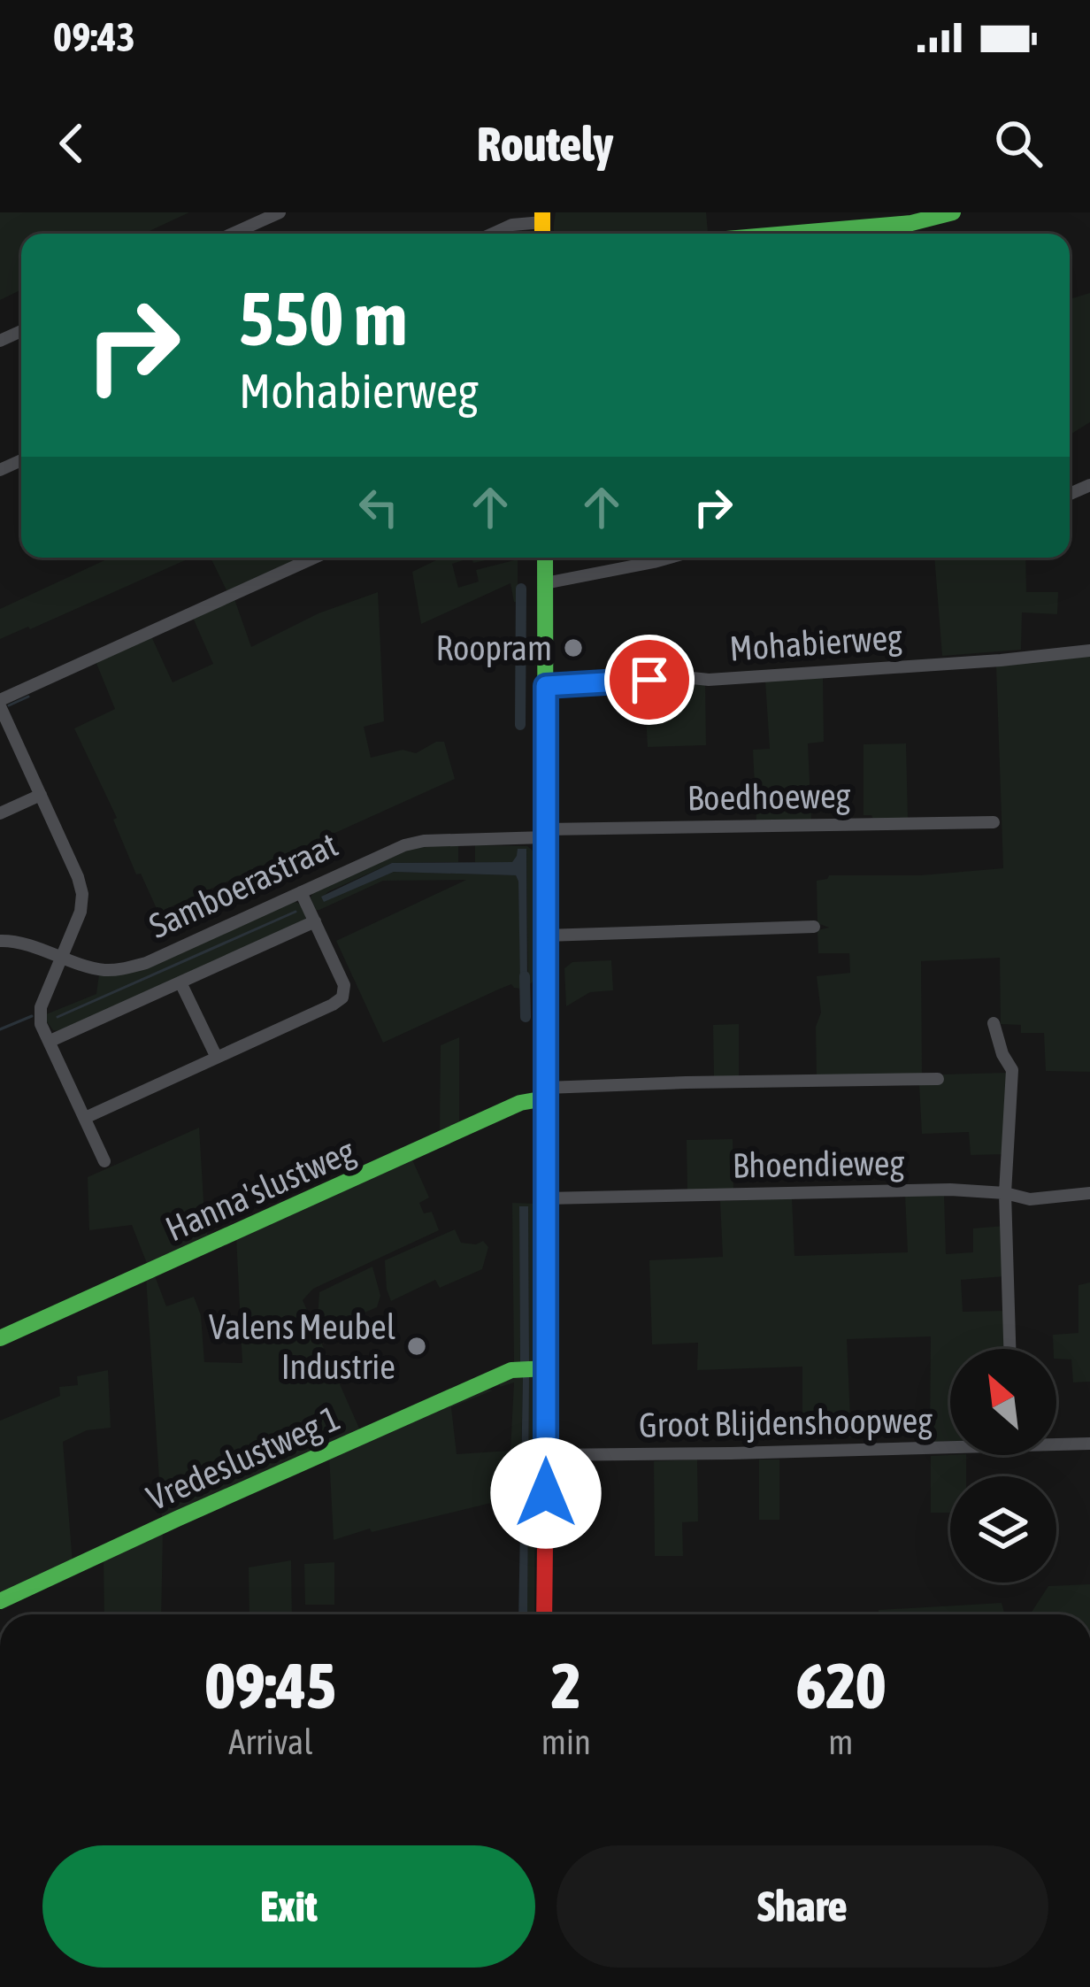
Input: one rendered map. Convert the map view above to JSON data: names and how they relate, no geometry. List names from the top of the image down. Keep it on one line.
{"streets":{"street":["Mohabierweg","Boedhoeweg","Samboerastraat","Bhoendieweg","Hanna'slustweg","Groot Blijdenshoopweg","Vredeslustweg 1"]},"crossings":[["Boedhoeweg","Samboerastraat"]],"places":["Roopram","Valens Meubel Industrie"],"north":"top left","page":{"status":"09:43","header":"Routely","turn":["550 m","Mohabierweg"],"eta":["09:45","Arrival","2","min","620","m"],"buttons":["Exit","Share"]}}
